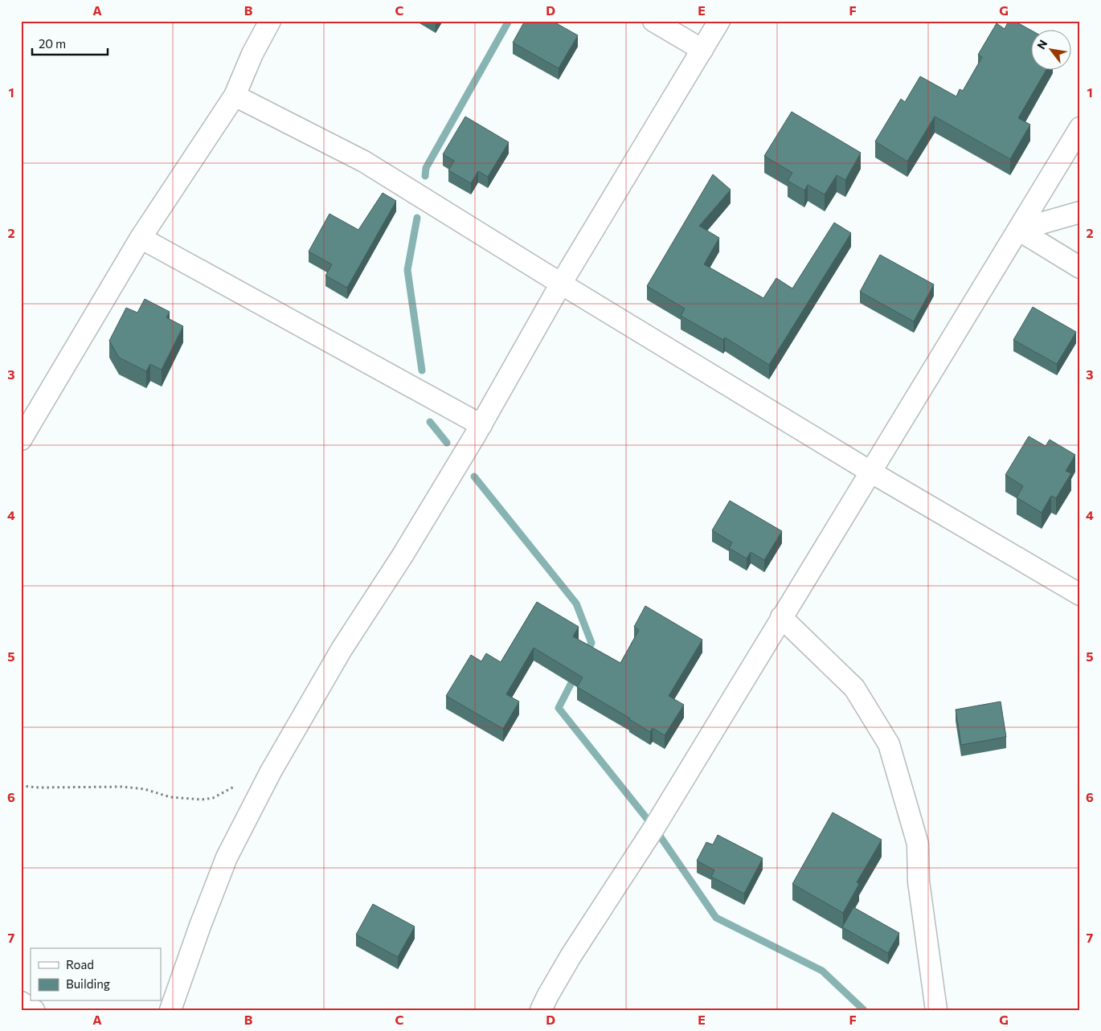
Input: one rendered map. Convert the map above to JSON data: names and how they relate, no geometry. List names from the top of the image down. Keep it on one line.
{"legend":["Road","Building"],"scale_bar":"20 m","north":"top left","grid":{"columns":["A","B","C","D","E","F","G"],"rows":["1","2","3","4","5","6","7"]}}
